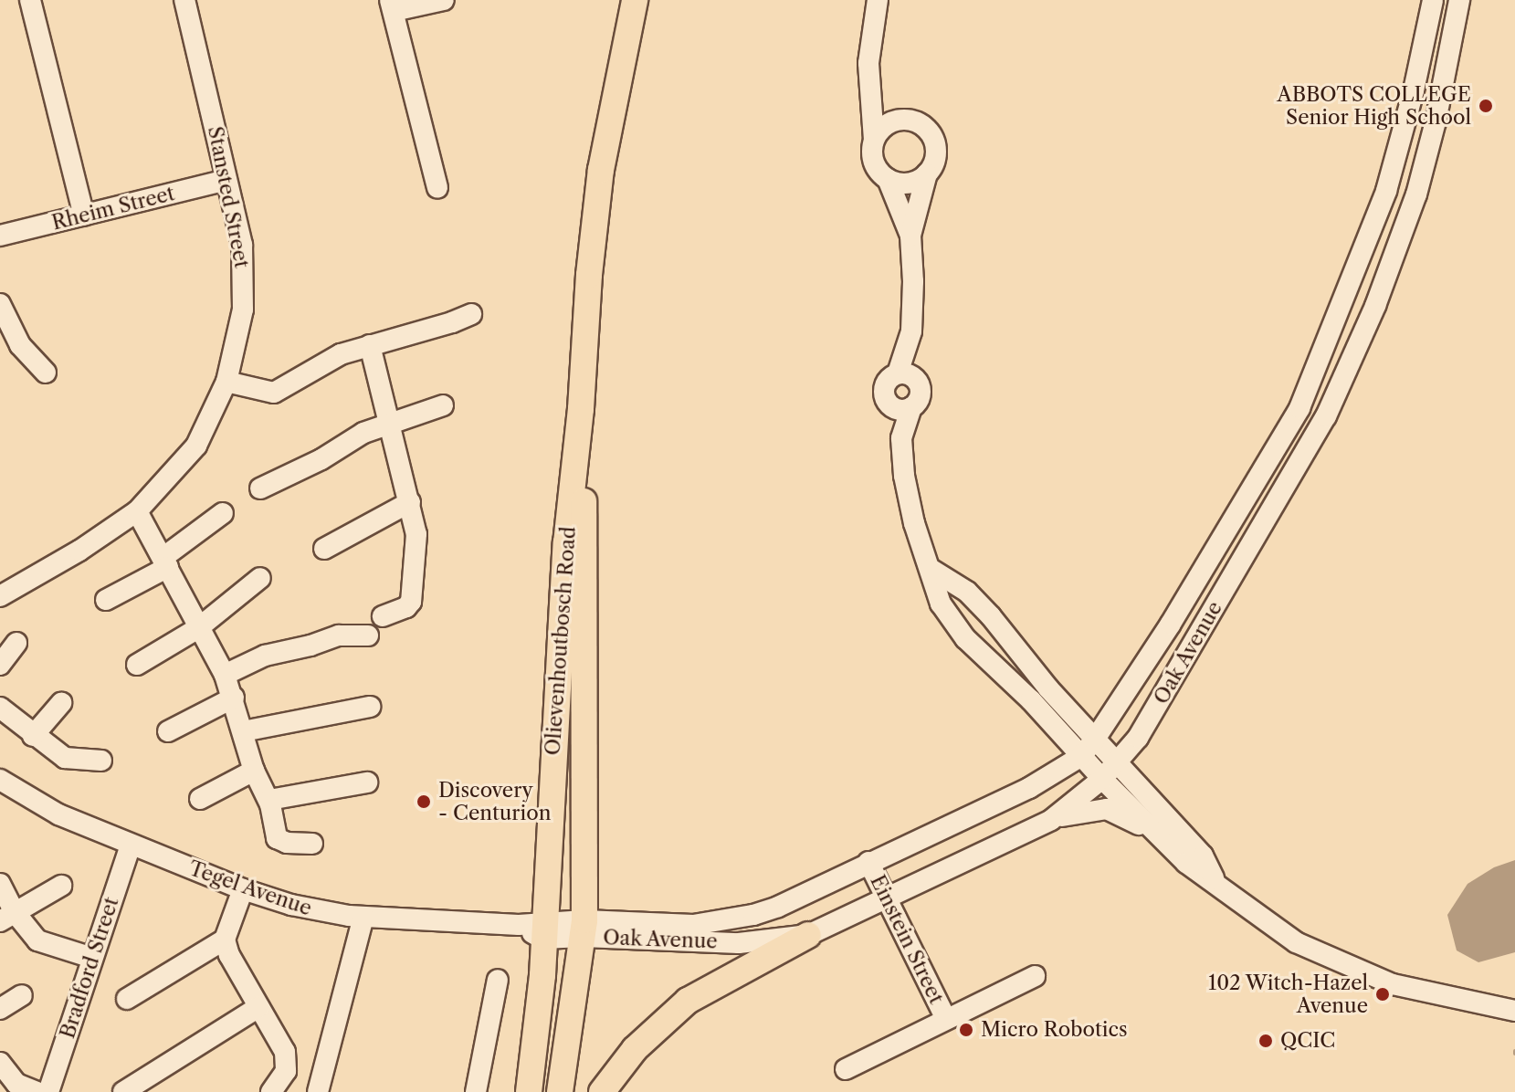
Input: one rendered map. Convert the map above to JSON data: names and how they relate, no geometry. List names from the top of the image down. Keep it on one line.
{"streets":{"main road":["Olievenhoutbosch Road"],"street":["Stansted Street","Rheim Street","Oak Avenue","Tegel Avenue","Einstein Street","Bradford Street"]},"crossings":[["Stansted Street","Rheim Street"],["Olievenhoutbosch Road","Oak Avenue"],["Olievenhoutbosch Road","Tegel Avenue"],["Oak Avenue","Tegel Avenue"],["Oak Avenue","Einstein Street"],["Tegel Avenue","Bradford Street"]],"places":["ABBOTS COLLEGE Senior High School","Discovery - Centurion","102 Witch-Hazel Avenue","Micro Robotics","QCIC"]}
